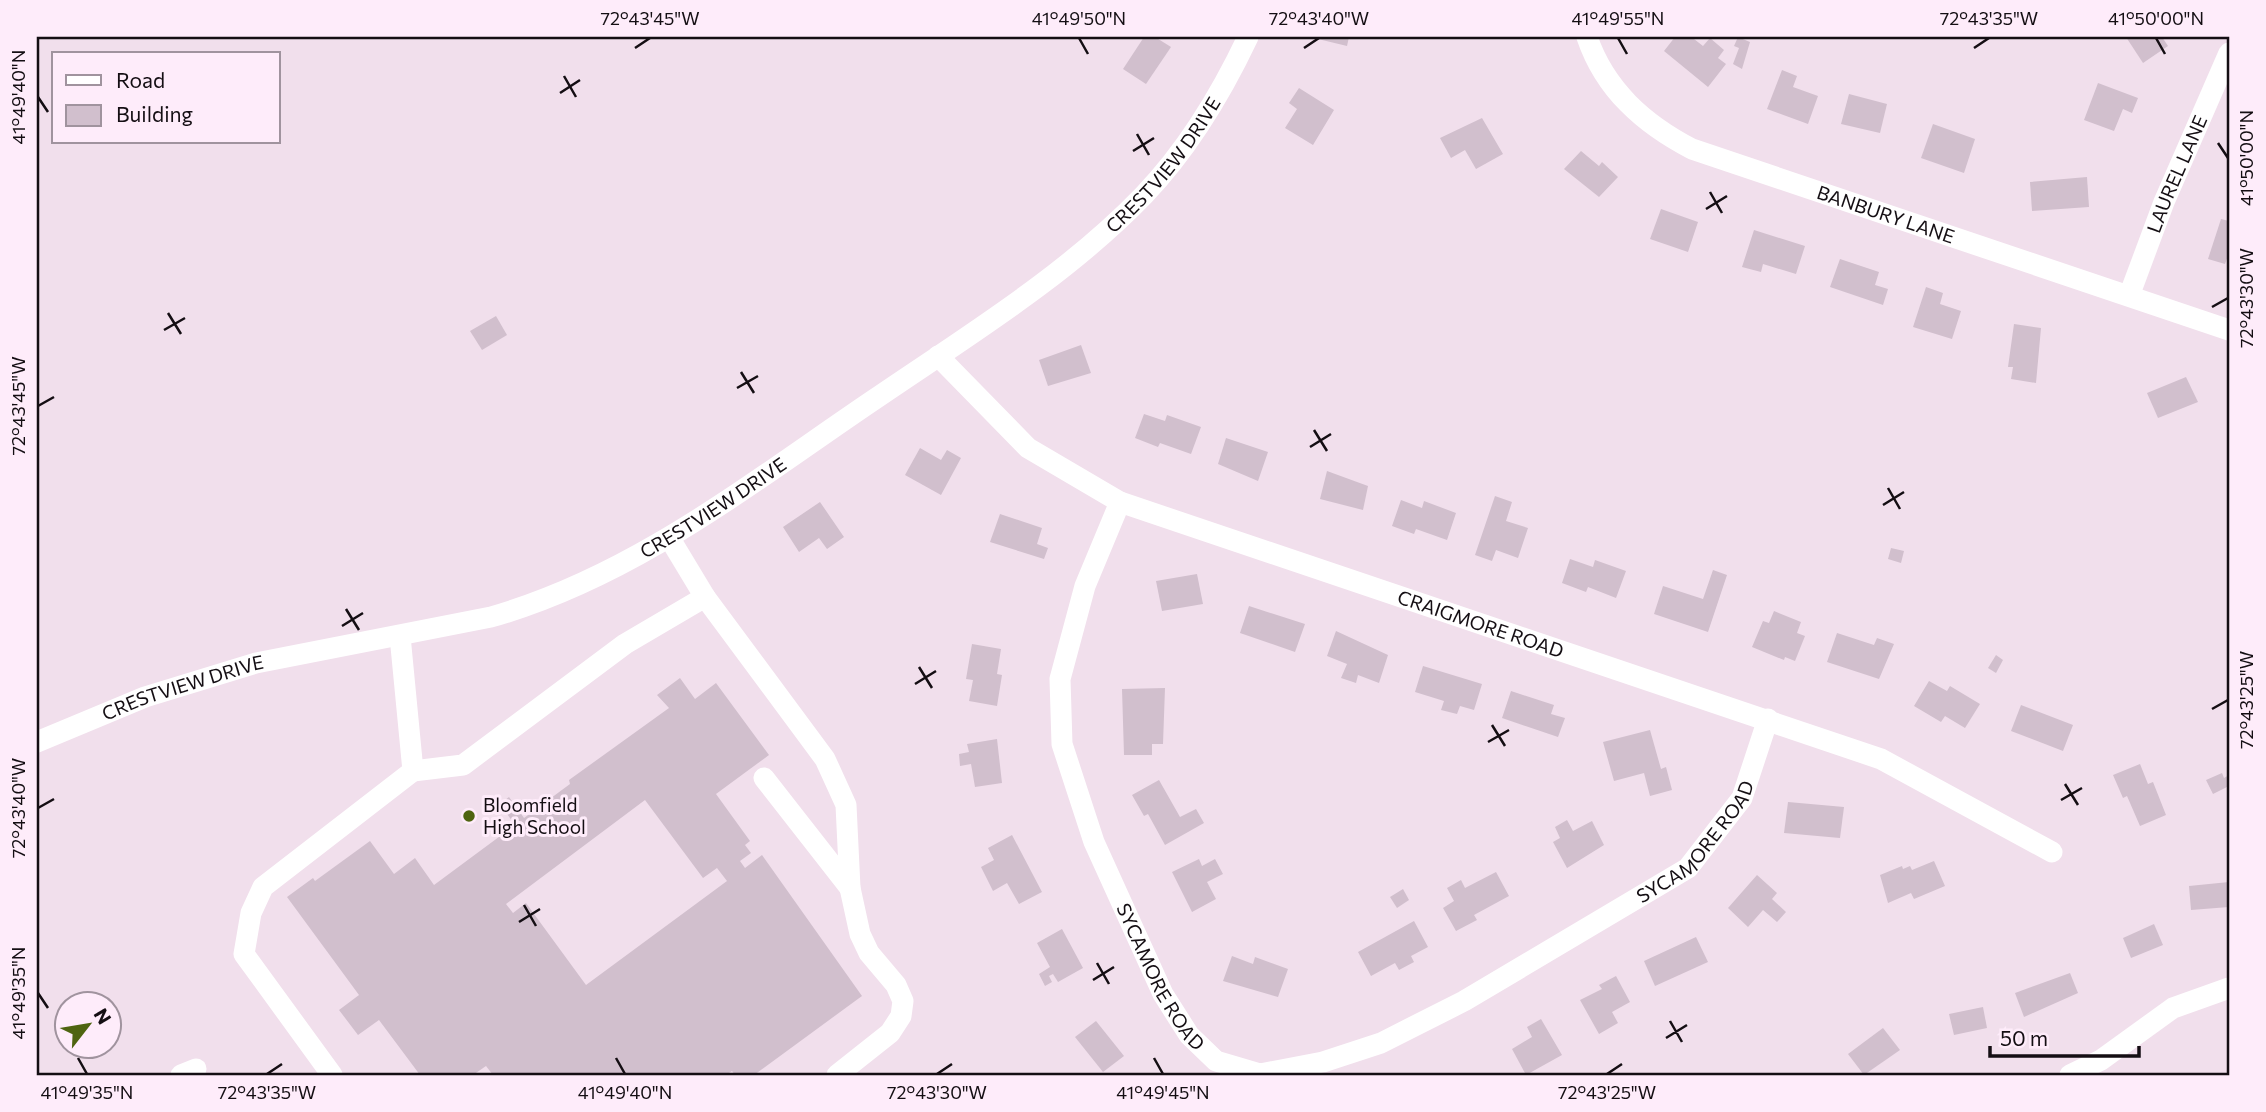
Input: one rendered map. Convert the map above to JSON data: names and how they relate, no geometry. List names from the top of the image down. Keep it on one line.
{"streets":{"street":["CRESTVIEW DRIVE","LAUREL LANE","BANBURY LANE","CRAIGMORE ROAD","SYCAMORE ROAD"]},"crossings":[["CRESTVIEW DRIVE","CRAIGMORE ROAD"],["LAUREL LANE","BANBURY LANE"],["CRAIGMORE ROAD","SYCAMORE ROAD"]],"places":["Bloomfield High School"],"legend":["Road","Building"],"scale_bar":"50 m","north":"top right","coordinates":["72°43'45\"W","41°49'50\"N","72°43'40\"W","41°49'55\"N","72°43'35\"W","41°50'00\"N","41°49'40\"N","72°43'30\"W","72°43'25\"W","41°49'35\"N","41°49'45\"N"]}
